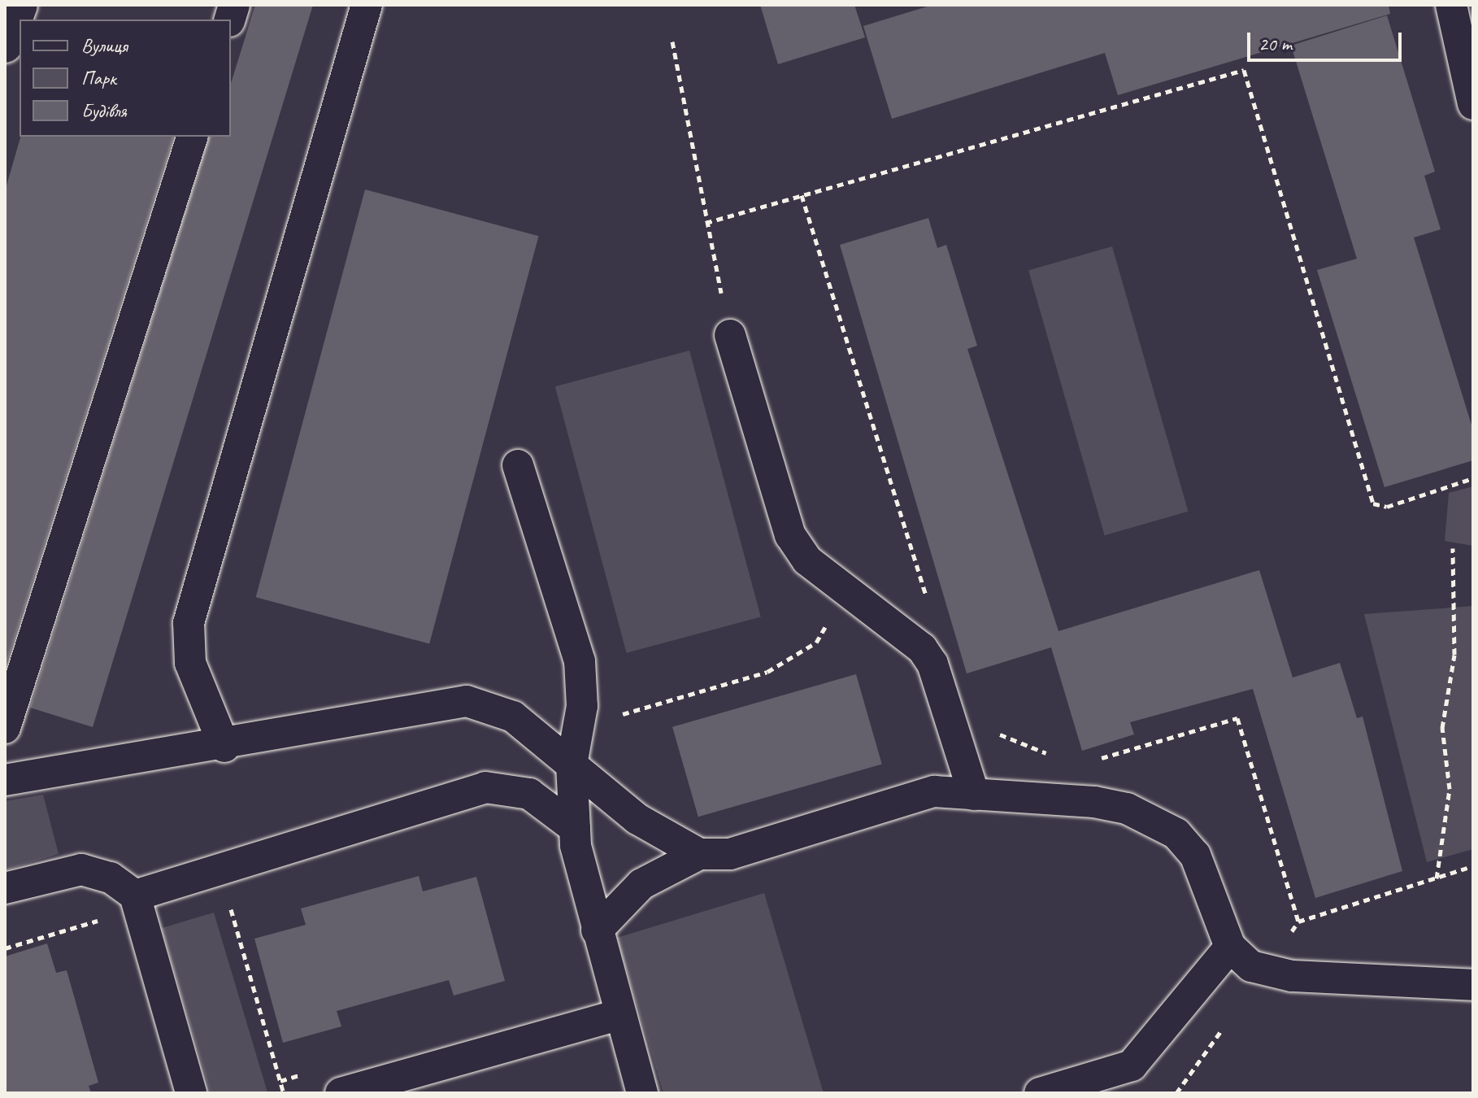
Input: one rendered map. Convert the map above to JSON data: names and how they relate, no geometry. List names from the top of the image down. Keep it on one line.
{"legend":["Вулиця","Парк","Будівля"],"scale_bar":"20 m"}
